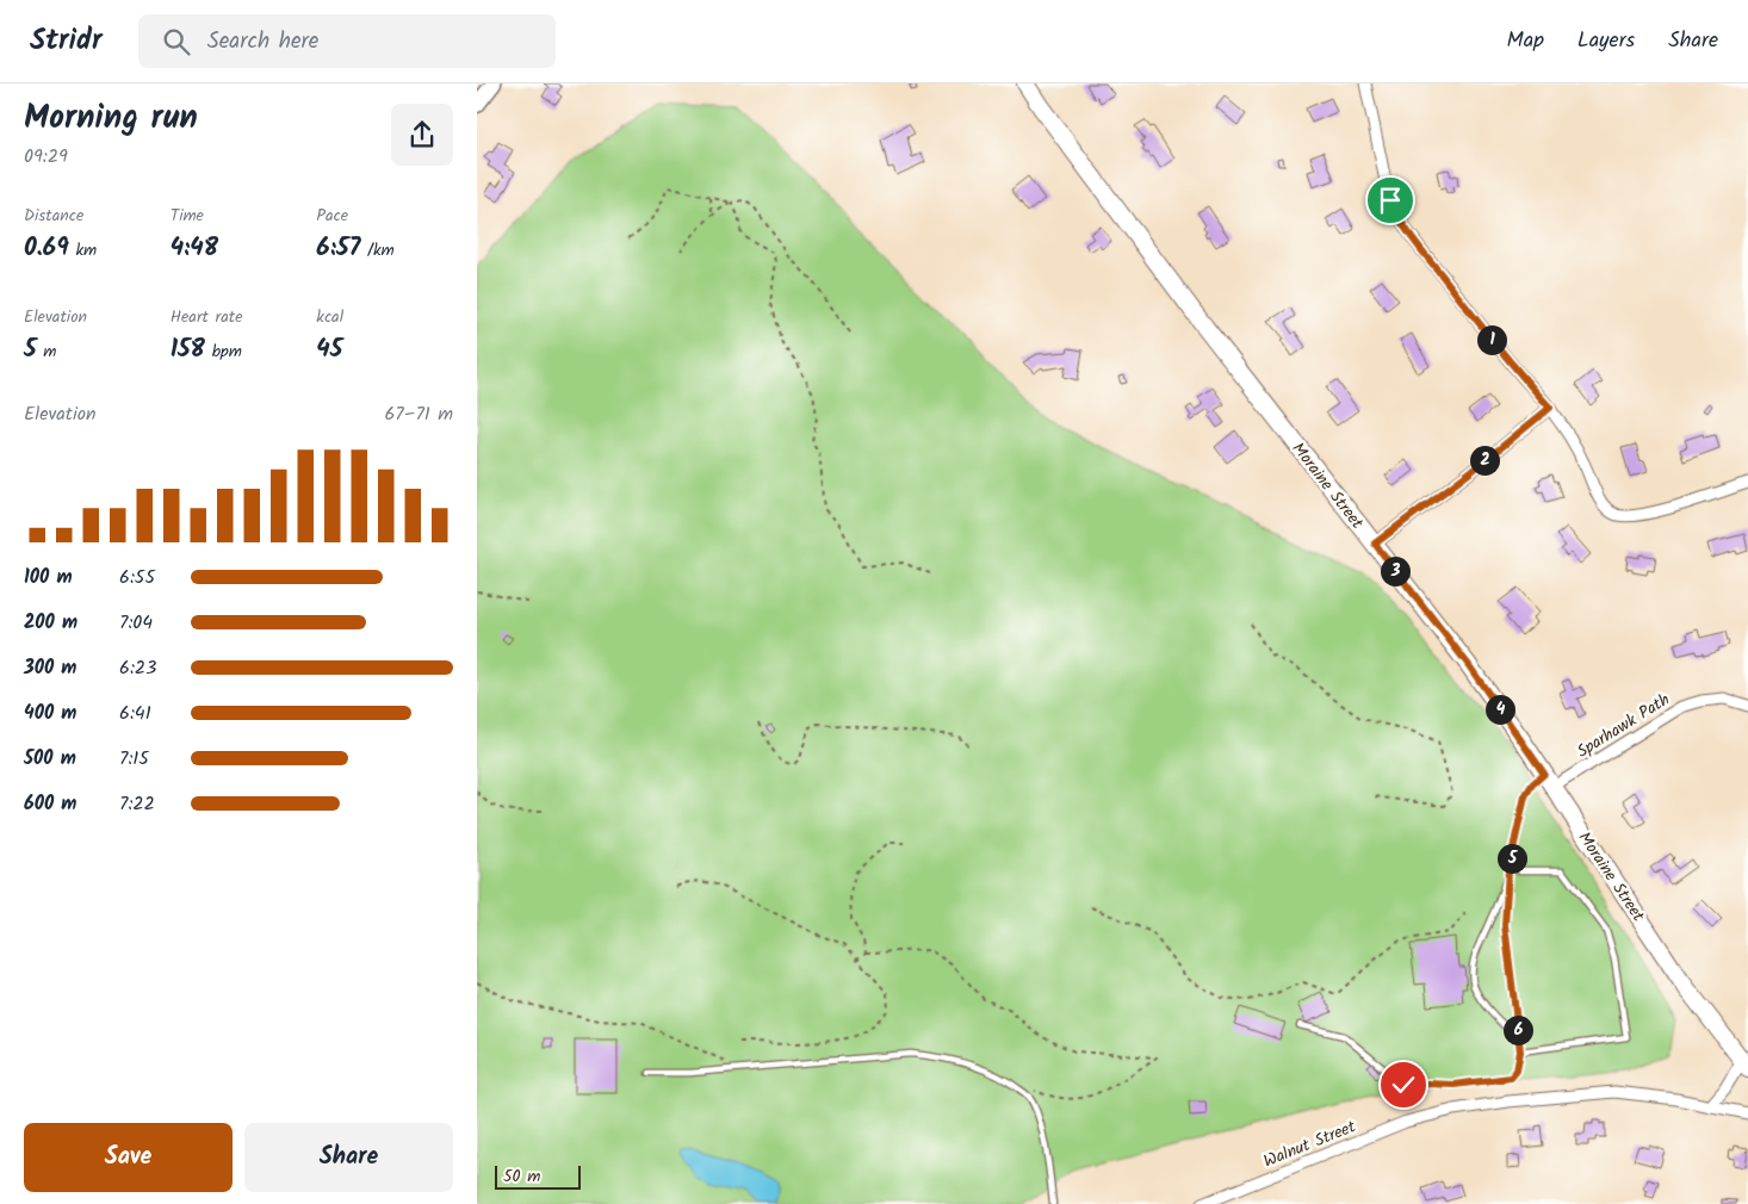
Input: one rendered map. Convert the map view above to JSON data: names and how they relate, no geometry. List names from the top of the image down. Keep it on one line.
{"streets":{"main road":["Moraine Street"],"street":["Sparhawk Path","Walnut Street"]},"crossings":[["Moraine Street","Sparhawk Path"]],"scale_bar":"50 m","page":{"header":"Stridr","search":"Search here","nav":["Map","Layers","Share"],"heading":["Morning run","09:29"],"stats":[["Distance","0.69 km"],["Time","4:48"],["Pace","6:57 /km"],["Elevation","5 m"],["Heart rate","158 bpm"],["kcal","45"]],"pins":["1","2","3","4","5","6"],"chart":["Elevation","67–71 m"],"list":[{"name":"100 m","note":"6:55"},{"name":"200 m","note":"7:04"},{"name":"300 m","note":"6:23"},{"name":"400 m","note":"6:41"},{"name":"500 m","note":"7:15"},{"name":"600 m","note":"7:22"}],"buttons":["Save","Share"],"scale":"50 m"}}
